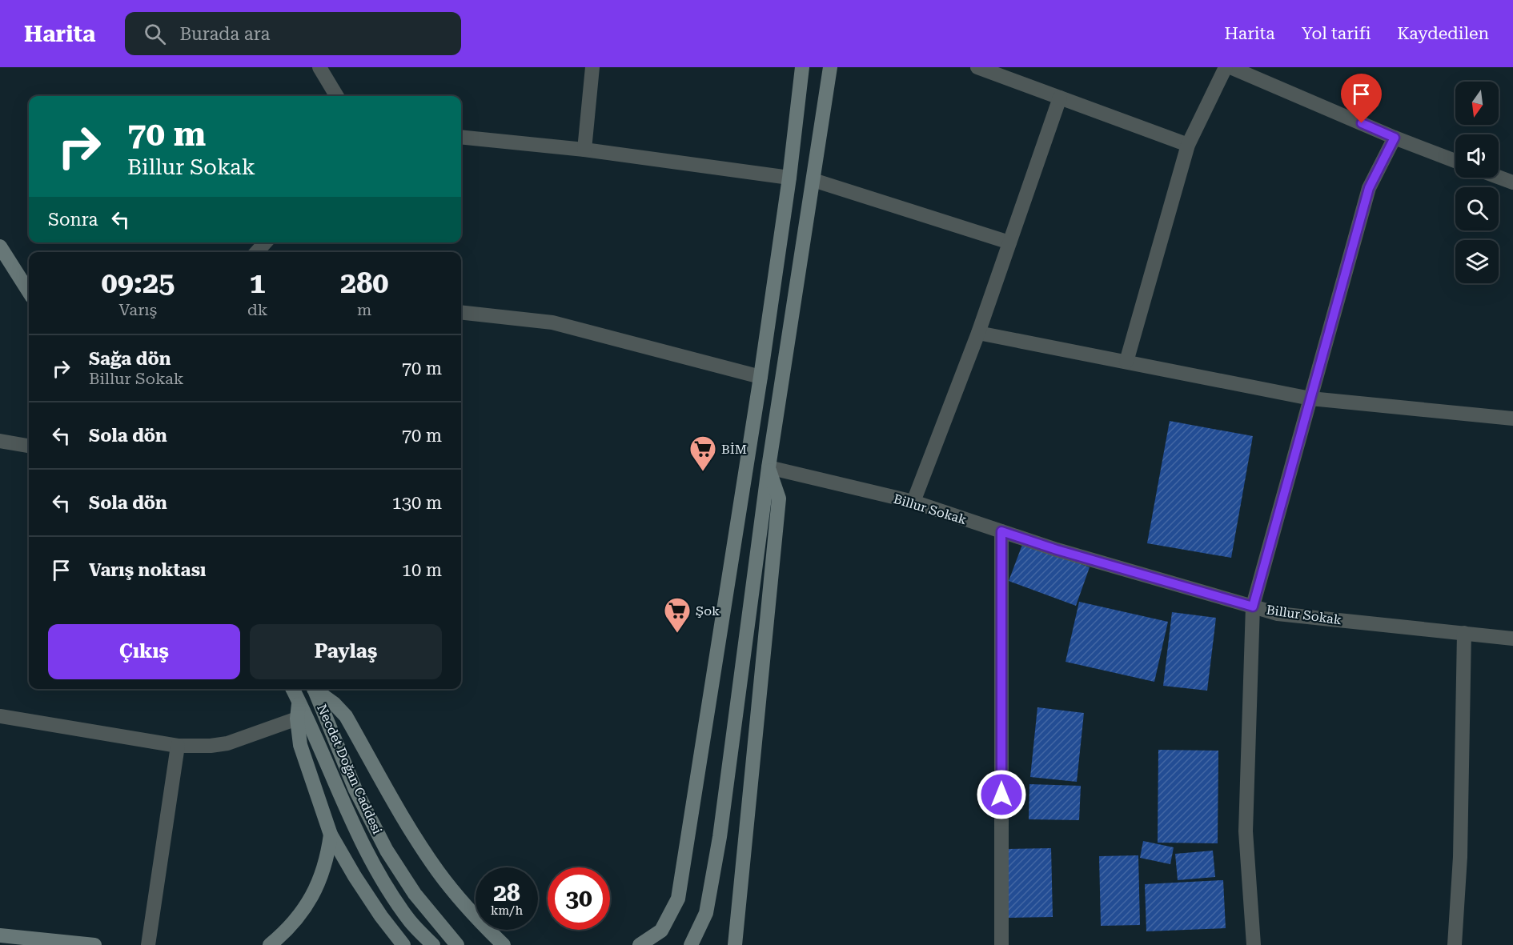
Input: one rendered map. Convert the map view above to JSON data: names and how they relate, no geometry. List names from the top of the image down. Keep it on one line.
{"streets":{"main road":["Necdet Doğan Caddesi"],"street":["Billur Sokak"]},"places":{"supermarket":["BİM","Şok"]},"north":"bottom","page":{"header":"Harita","search":"Burada ara","nav":["Harita","Yol tarifi","Kaydedilen"],"turn":["70 m","Billur Sokak"],"then":"Sonra","eta":["09:25","Varış","1","dk","280","m"],"list":[{"name":"Sağa dön","note":"Billur Sokak","value":"70 m"},{"name":"Sola dön","value":"70 m"},{"name":"Sola dön","value":"130 m"},{"name":"Varış noktası","value":"10 m"}],"buttons":["Çıkış","Paylaş"],"speed":"28 km/h","limit":"30"}}
